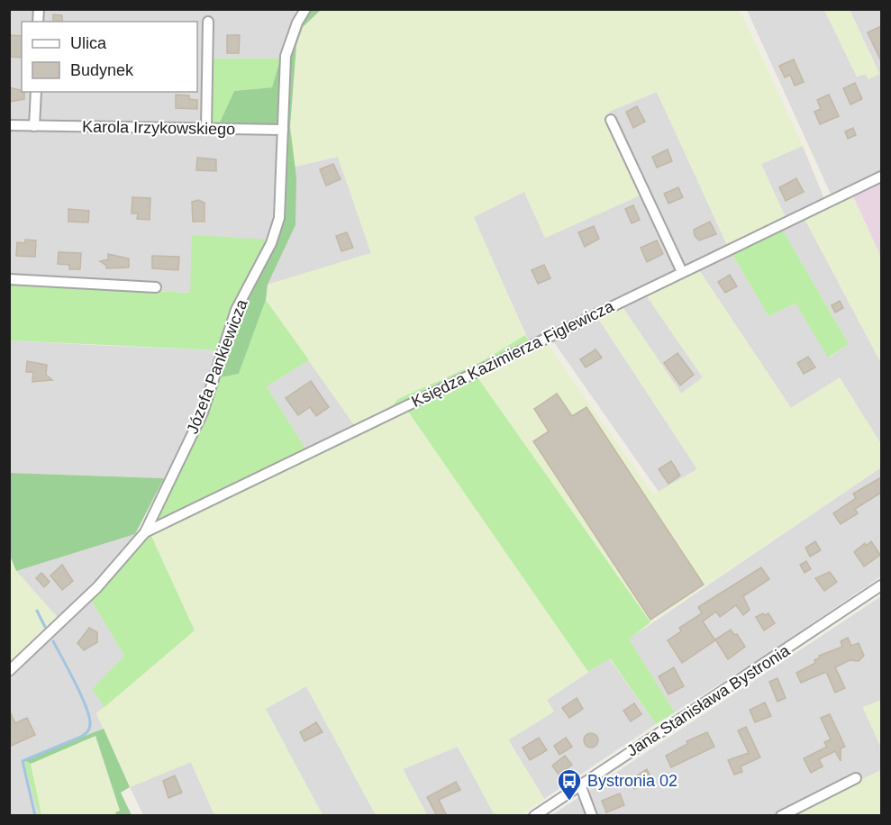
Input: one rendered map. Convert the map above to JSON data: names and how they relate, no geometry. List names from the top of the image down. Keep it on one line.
{"streets":{"street":["Karola Irzykowskiego","Księdza Kazimierza Figlewicza","Józefa Pankiewicza","Jana Stanisława Bystronia"]},"crossings":[["Karola Irzykowskiego","Józefa Pankiewicza"],["Księdza Kazimierza Figlewicza","Józefa Pankiewicza"]],"places":{"bus stop":["Bystronia 02"]},"legend":["Ulica","Budynek"]}
